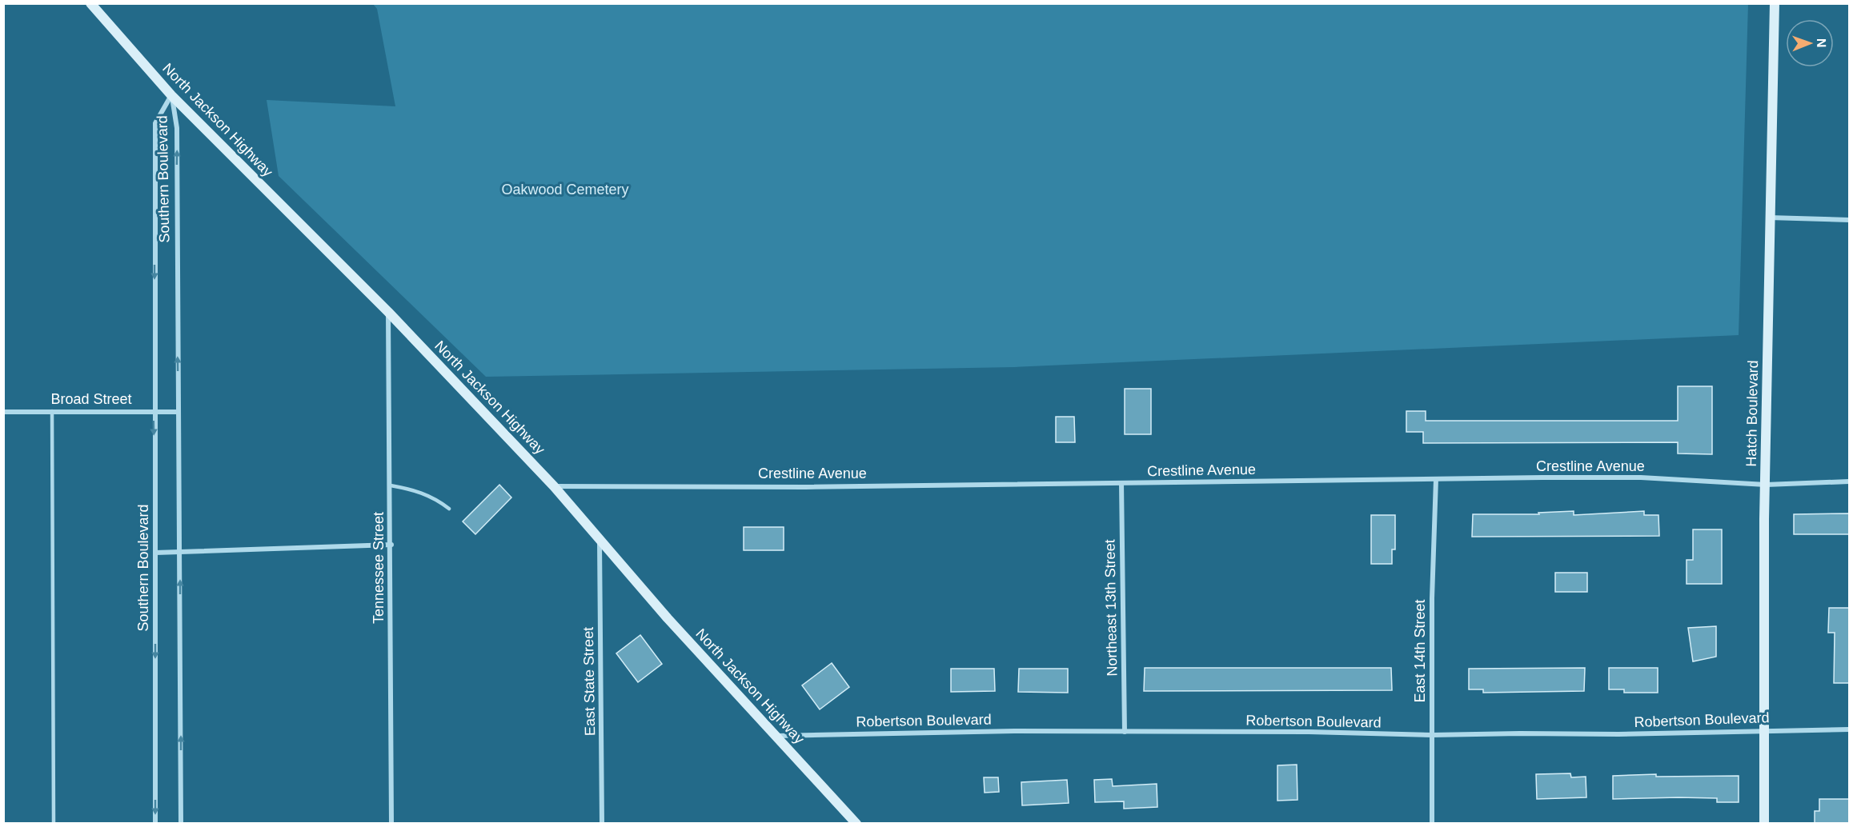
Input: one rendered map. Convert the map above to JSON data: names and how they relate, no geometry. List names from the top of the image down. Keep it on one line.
{"streets":{"main road":["North Jackson Highway","Hatch Boulevard"],"street":["Southern Boulevard","Broad Street","Crestline Avenue","Tennessee Street","Northeast 13th Street","East 14th Street","East State Street","Robertson Boulevard"]},"crossings":[["North Jackson Highway","Southern Boulevard"],["North Jackson Highway","Crestline Avenue"],["North Jackson Highway","Tennessee Street"],["North Jackson Highway","East State Street"],["North Jackson Highway","Robertson Boulevard"],["Southern Boulevard","Broad Street"],["Hatch Boulevard","Crestline Avenue"],["Hatch Boulevard","Robertson Boulevard"],["Crestline Avenue","Northeast 13th Street"],["Crestline Avenue","East 14th Street"],["Northeast 13th Street","Robertson Boulevard"],["East 14th Street","Robertson Boulevard"]],"parks":["Oakwood Cemetery"],"north":"right"}
